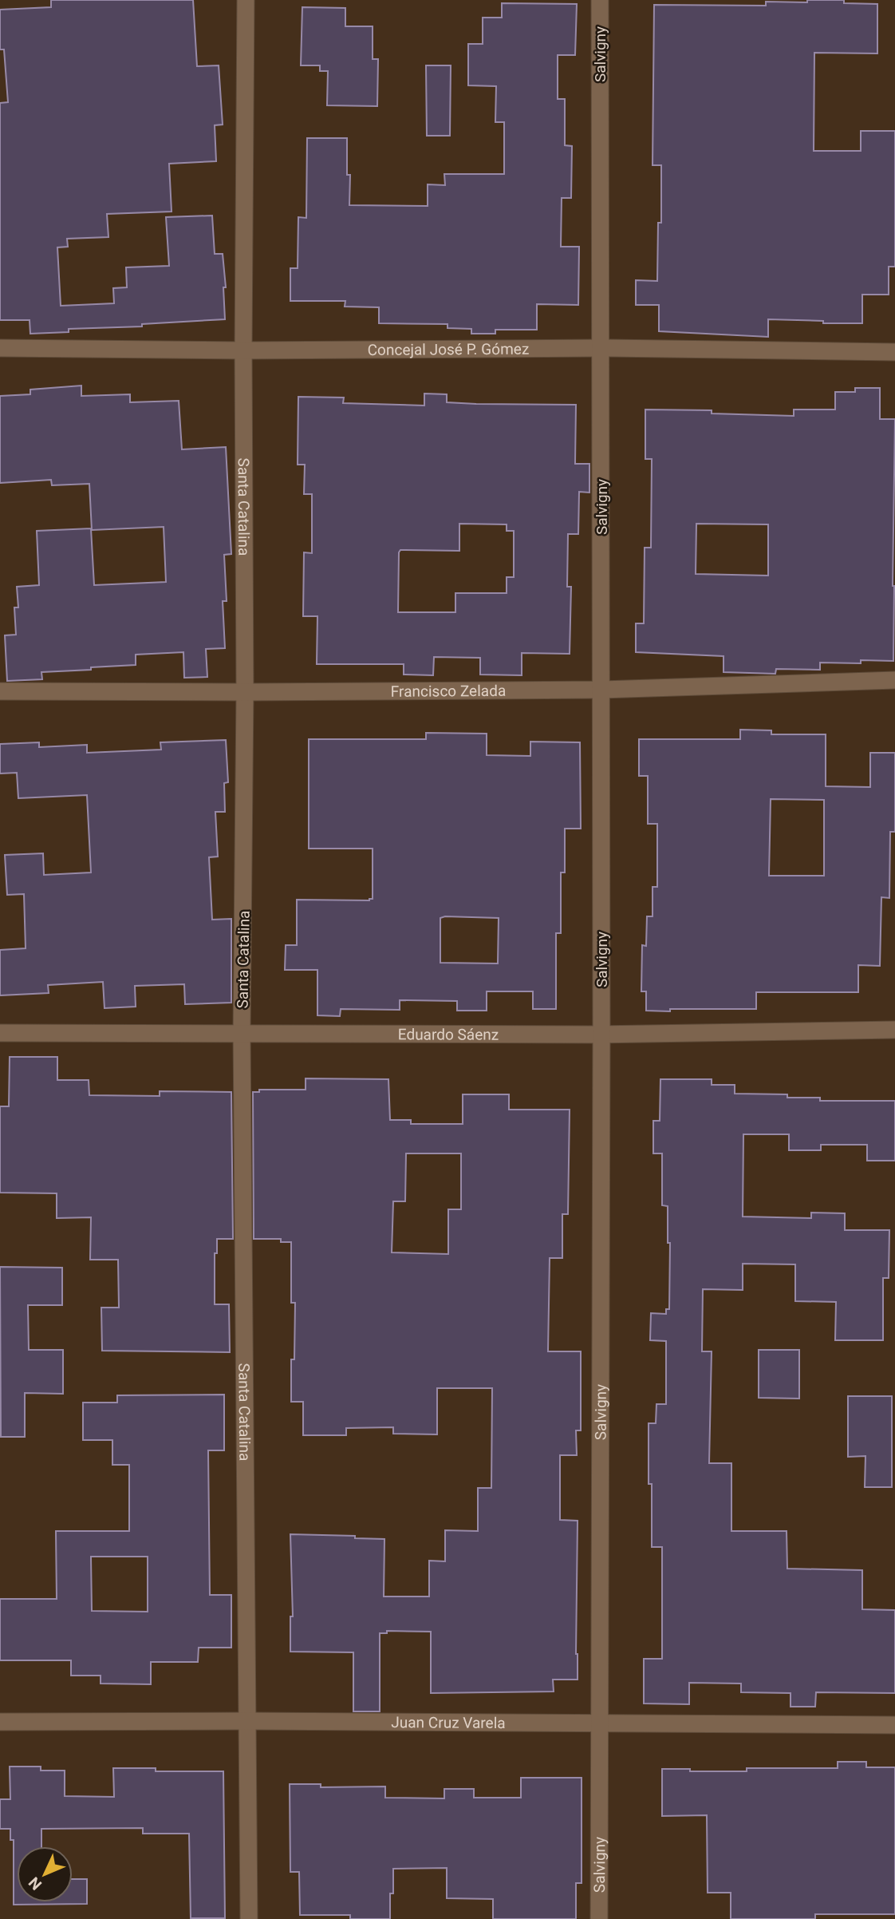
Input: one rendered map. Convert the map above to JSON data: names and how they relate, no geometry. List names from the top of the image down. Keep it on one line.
{"streets":{"street":["Salvigny","Concejal José P. Gómez","Santa Catalina","Francisco Zelada","Eduardo Sáenz","Juan Cruz Varela"]},"crossings":[["Salvigny","Concejal José P. Gómez"],["Salvigny","Francisco Zelada"],["Salvigny","Eduardo Sáenz"],["Salvigny","Juan Cruz Varela"],["Concejal José P. Gómez","Santa Catalina"],["Santa Catalina","Francisco Zelada"],["Santa Catalina","Eduardo Sáenz"],["Santa Catalina","Juan Cruz Varela"]],"north":"bottom left"}
